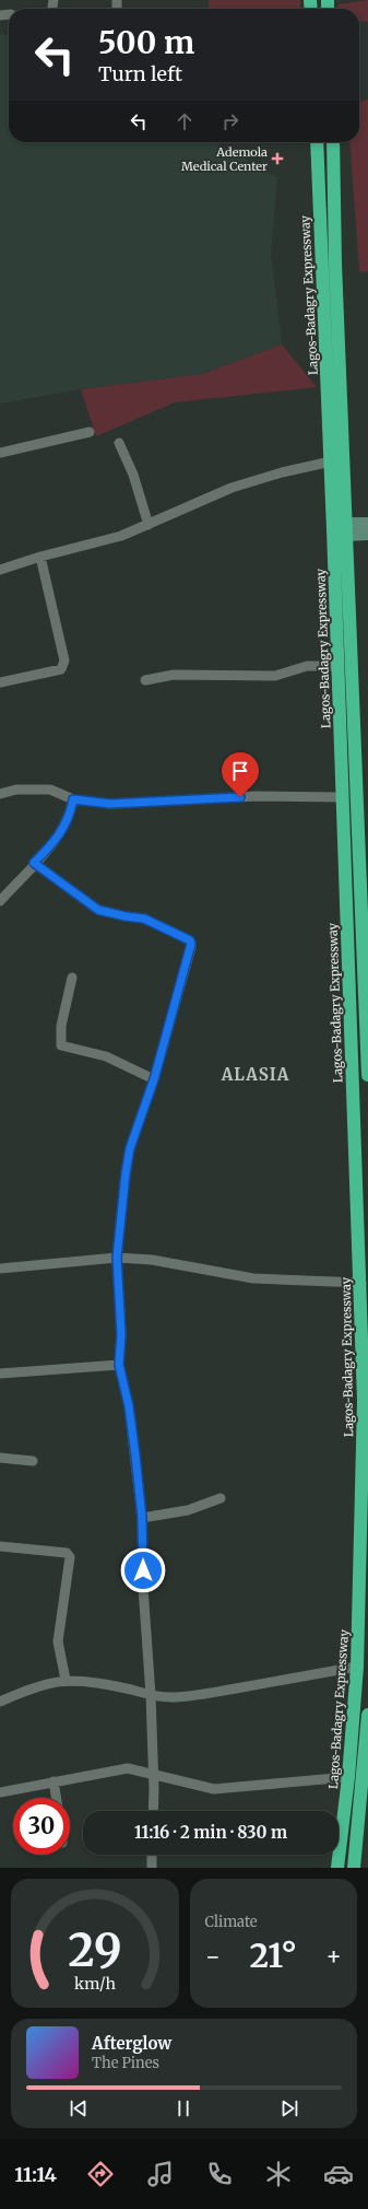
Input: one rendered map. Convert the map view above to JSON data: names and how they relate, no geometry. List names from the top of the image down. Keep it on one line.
{"streets":{"highway":["Lagos-Badagry Expressway"]},"districts":["ALASIA"],"places":{"health":["Ademola Medical Center"]},"page":{"turn":["500 m","Turn left"],"limit":"30","trip":"11:16 · 2 min · 830 m","tile":"Climate","heat":["−","21°","+"],"song":["Afterglow","The Pines"],"tabs":"11:14","gauge":["29","km/h"]}}
